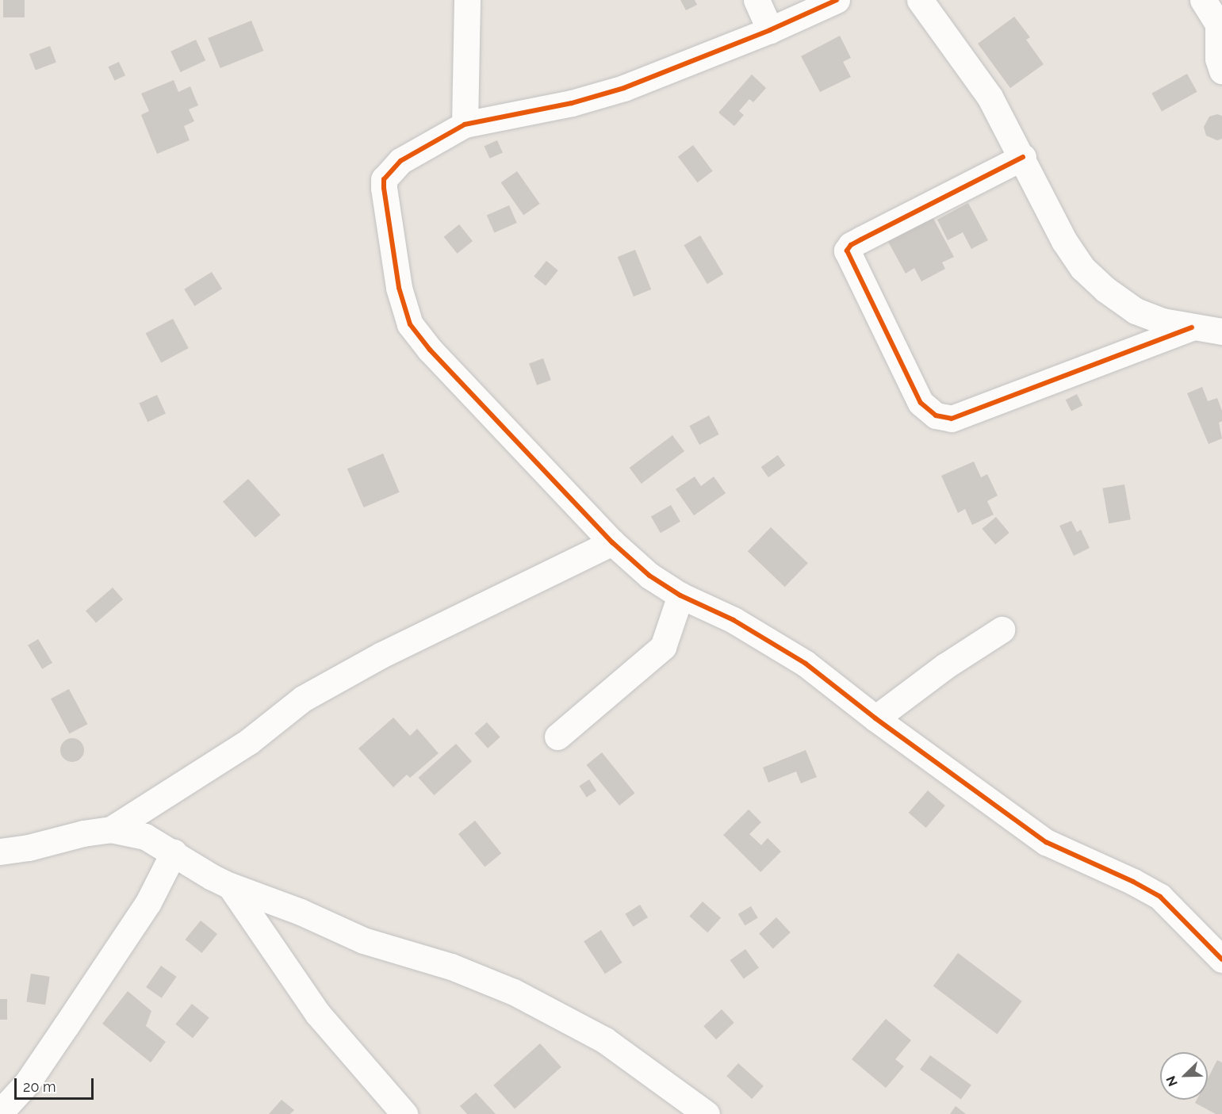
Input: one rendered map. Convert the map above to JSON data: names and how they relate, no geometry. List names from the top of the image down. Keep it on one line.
{"scale_bar":"20 m","north":"bottom left"}
